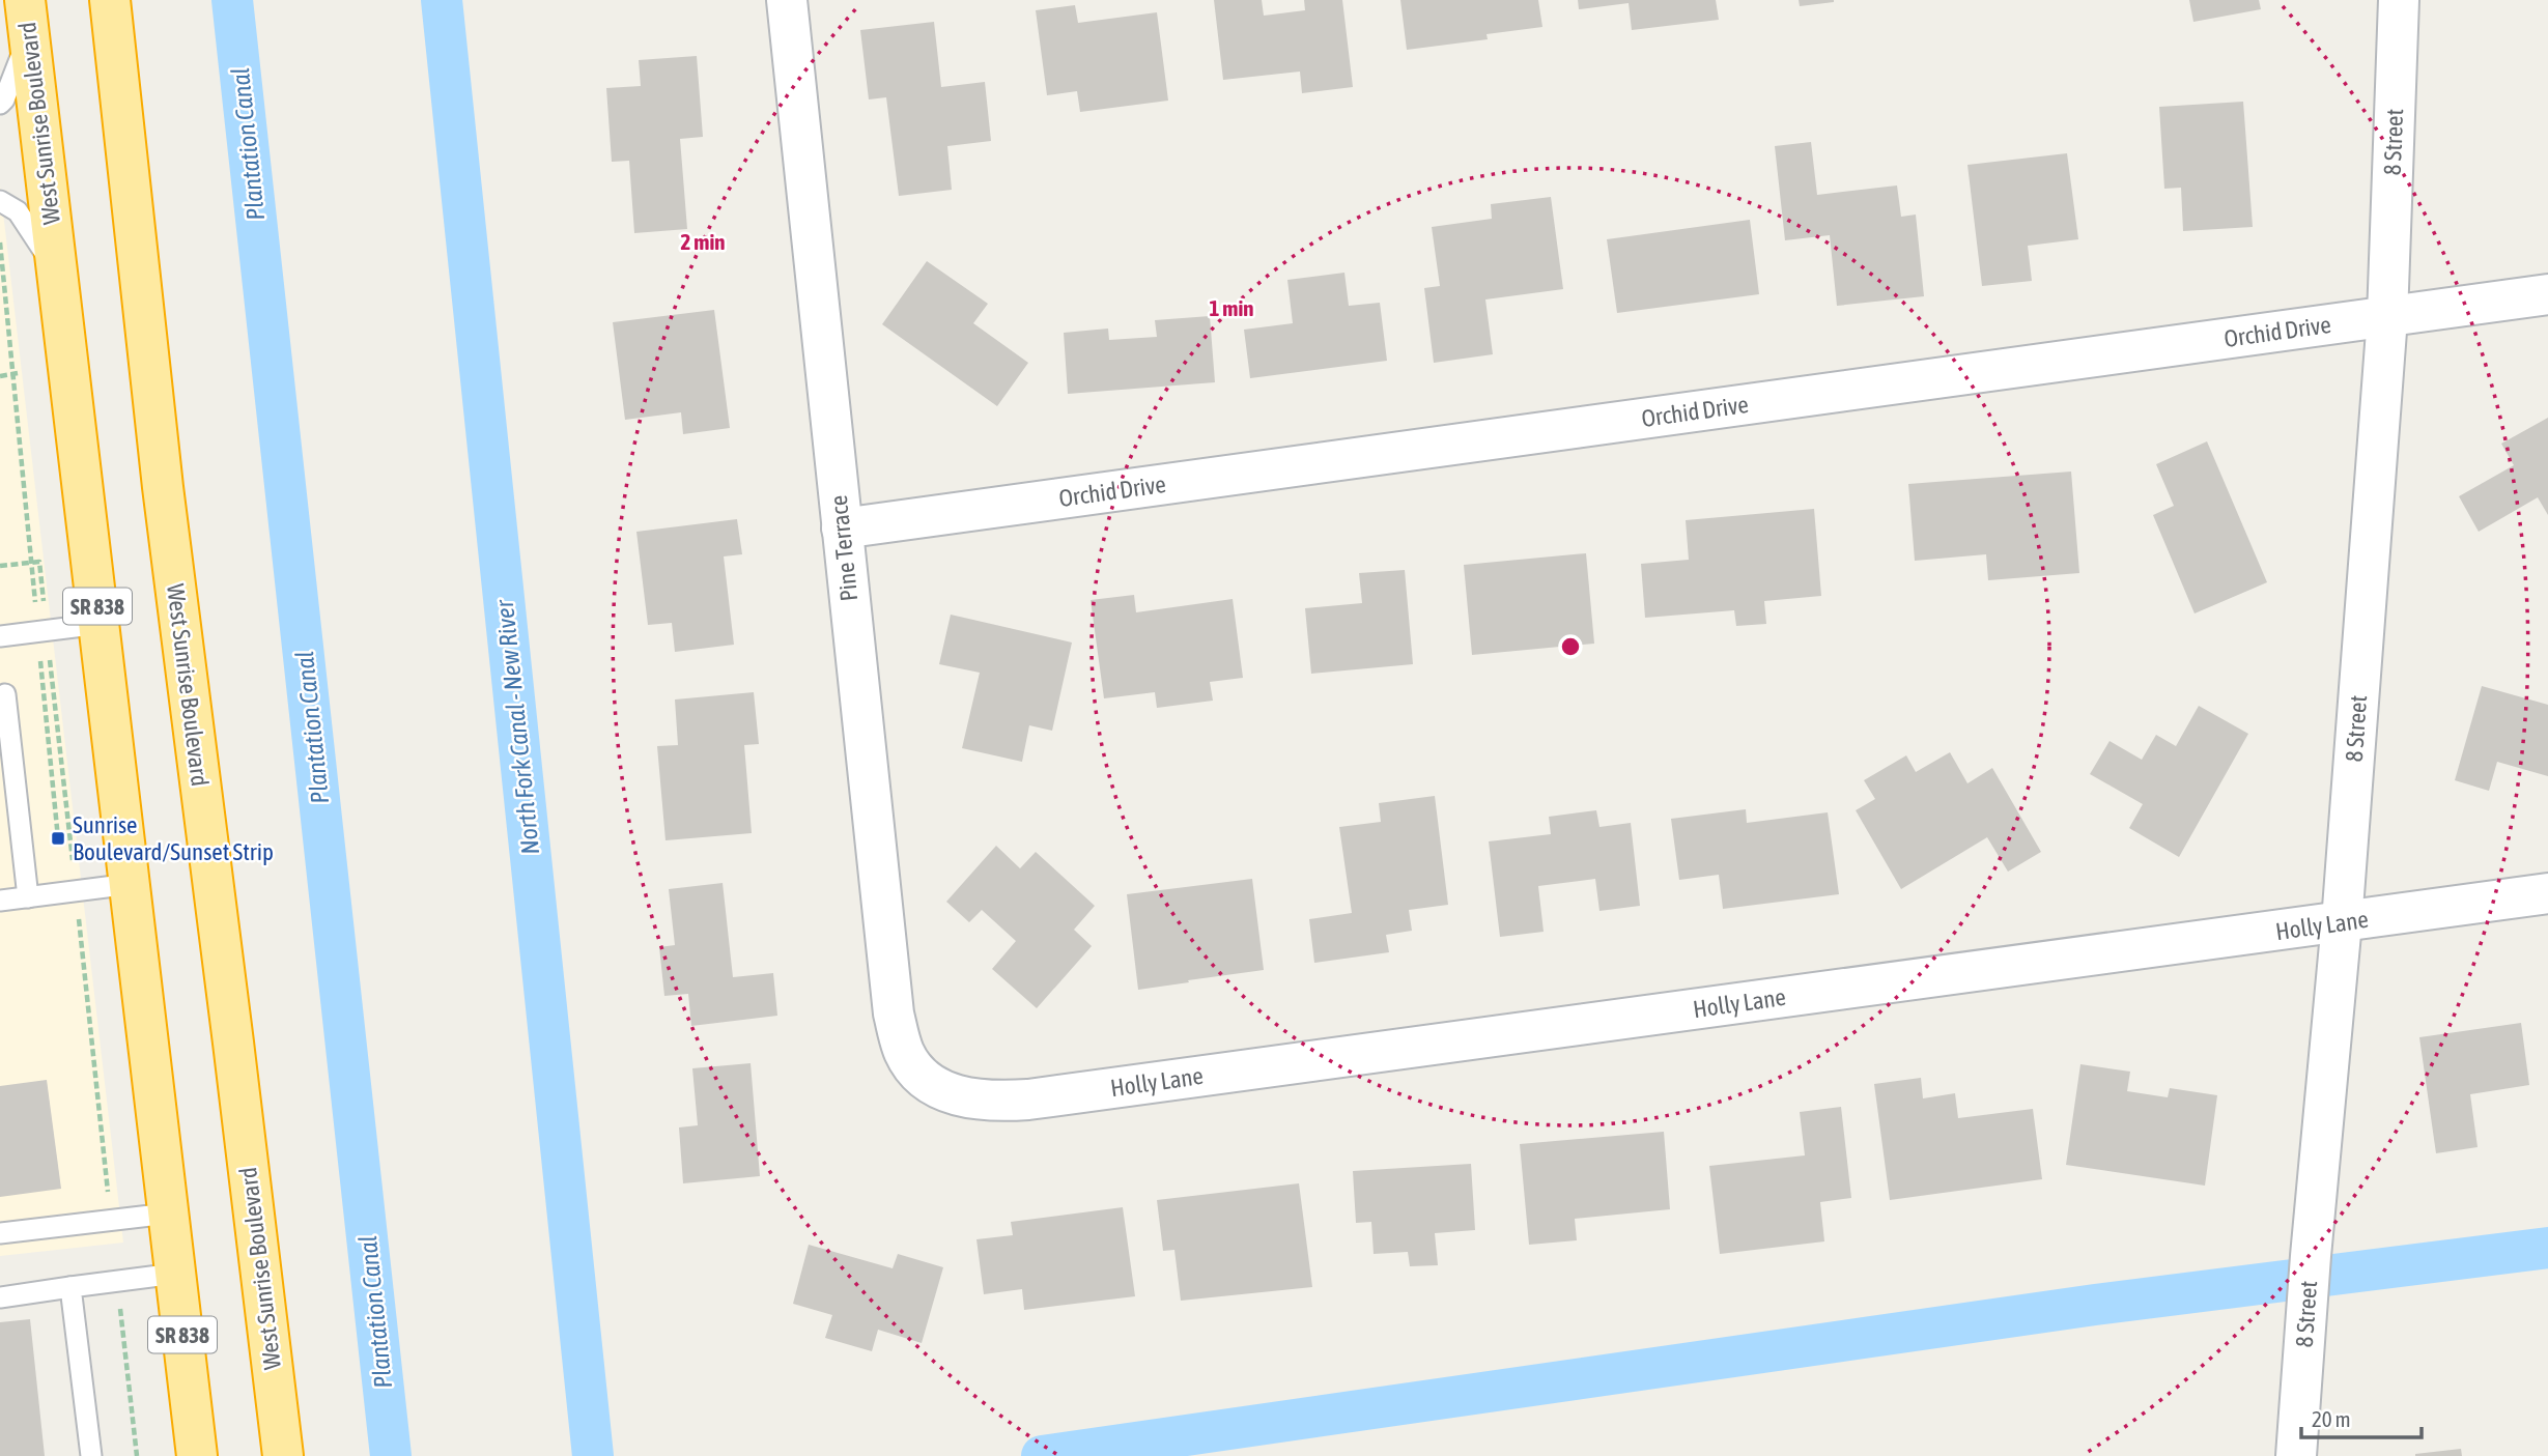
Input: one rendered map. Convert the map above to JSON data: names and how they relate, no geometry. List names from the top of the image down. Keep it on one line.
{"streets":{"highway":["West Sunrise Boulevard","SR 838"],"street":["8 Street","Orchid Drive","Pine Terrace","Holly Lane"]},"crossings":[["8 Street","Orchid Drive"],["8 Street","Holly Lane"],["Orchid Drive","Pine Terrace"],["Pine Terrace","Holly Lane"]],"water":["Plantation Canal","North Fork Canal - New River"],"places":{"transit":["Sunrise Boulevard/Sunset Strip"]},"scale_bar":"20 m","rings":["2 min","1 min"]}
